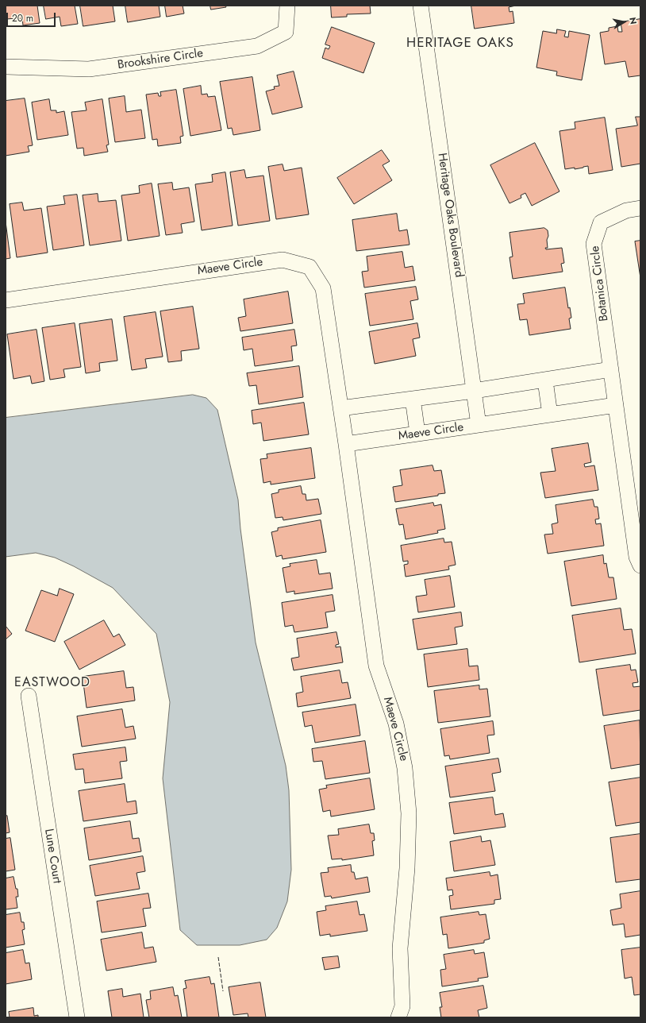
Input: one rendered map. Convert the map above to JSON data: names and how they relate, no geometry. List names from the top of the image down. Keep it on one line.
{"streets":{"street":["Brookshire Circle","Heritage Oaks Boulevard","Maeve Circle","Botanica Circle","Lune Court"]},"crossings":[["Heritage Oaks Boulevard","Maeve Circle"]],"districts":["HERITAGE OAKS","EASTWOOD"],"scale_bar":"20 m","north":"right"}
